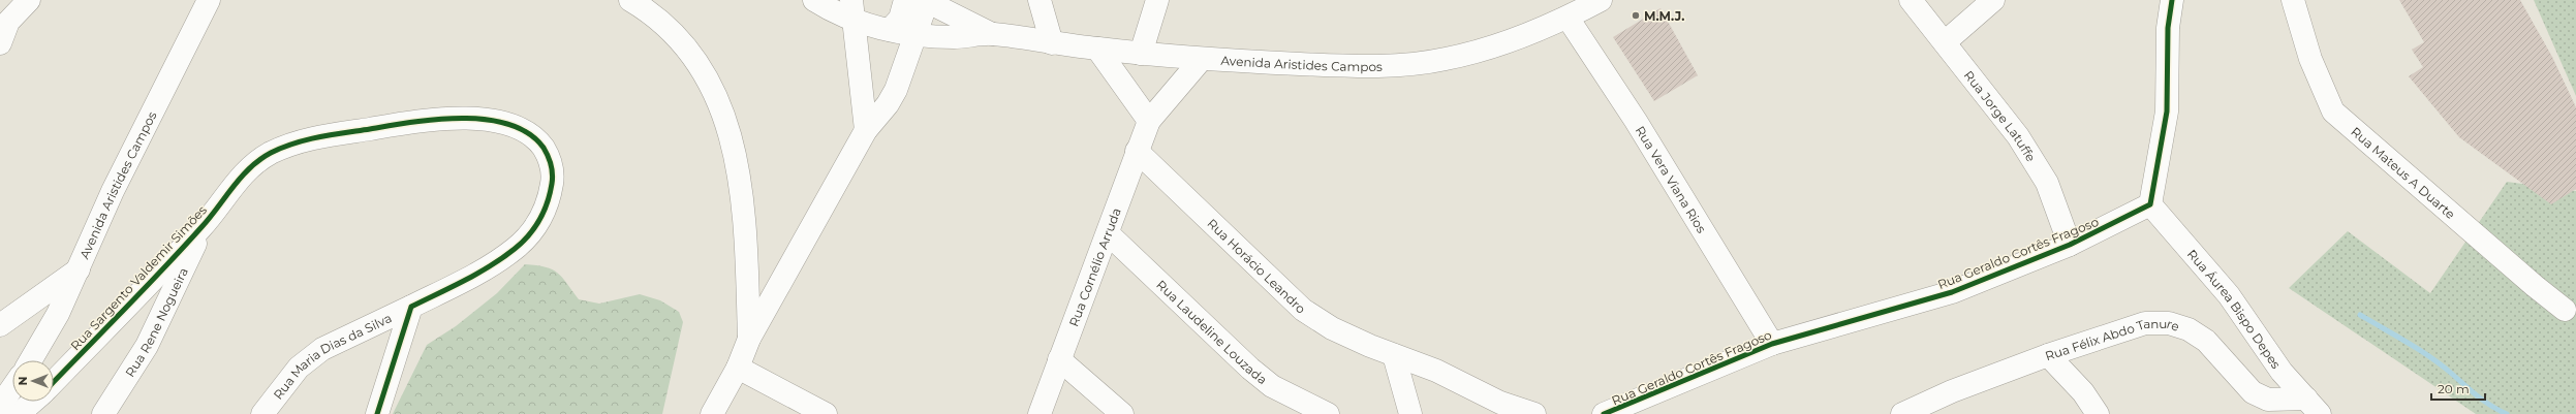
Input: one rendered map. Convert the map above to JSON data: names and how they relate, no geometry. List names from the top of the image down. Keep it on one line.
{"streets":{"main road":["Avenida Aristides Campos","Rua Jorge Latuffe","Rua Mateus A Duarte","Rua Vera Viana Rios","Rua Geraldo Cortês Fragoso","Rua Horácio Leandro","Rua Cornélio Arruda","Rua Sargento Valdemir Simões","Rua Áurea Bispo Depes","Rua Rene Nogueira","Rua Laudeline Louzada","Rua Félix Abdo Tanure","Rua Maria Dias da Silva"]},"crossings":[["Avenida Aristides Campos","Rua Vera Viana Rios"],["Avenida Aristides Campos","Rua Cornélio Arruda"],["Rua Jorge Latuffe","Rua Geraldo Cortês Fragoso"],["Rua Vera Viana Rios","Rua Geraldo Cortês Fragoso"],["Rua Geraldo Cortês Fragoso","Rua Áurea Bispo Depes"],["Rua Horácio Leandro","Rua Cornélio Arruda"],["Rua Cornélio Arruda","Rua Laudeline Louzada"],["Rua Sargento Valdemir Simões","Rua Rene Nogueira"],["Rua Sargento Valdemir Simões","Rua Maria Dias da Silva"],["Rua Áurea Bispo Depes","Rua Félix Abdo Tanure"]],"places":["M.M.J."],"scale_bar":"20 m","north":"left"}
